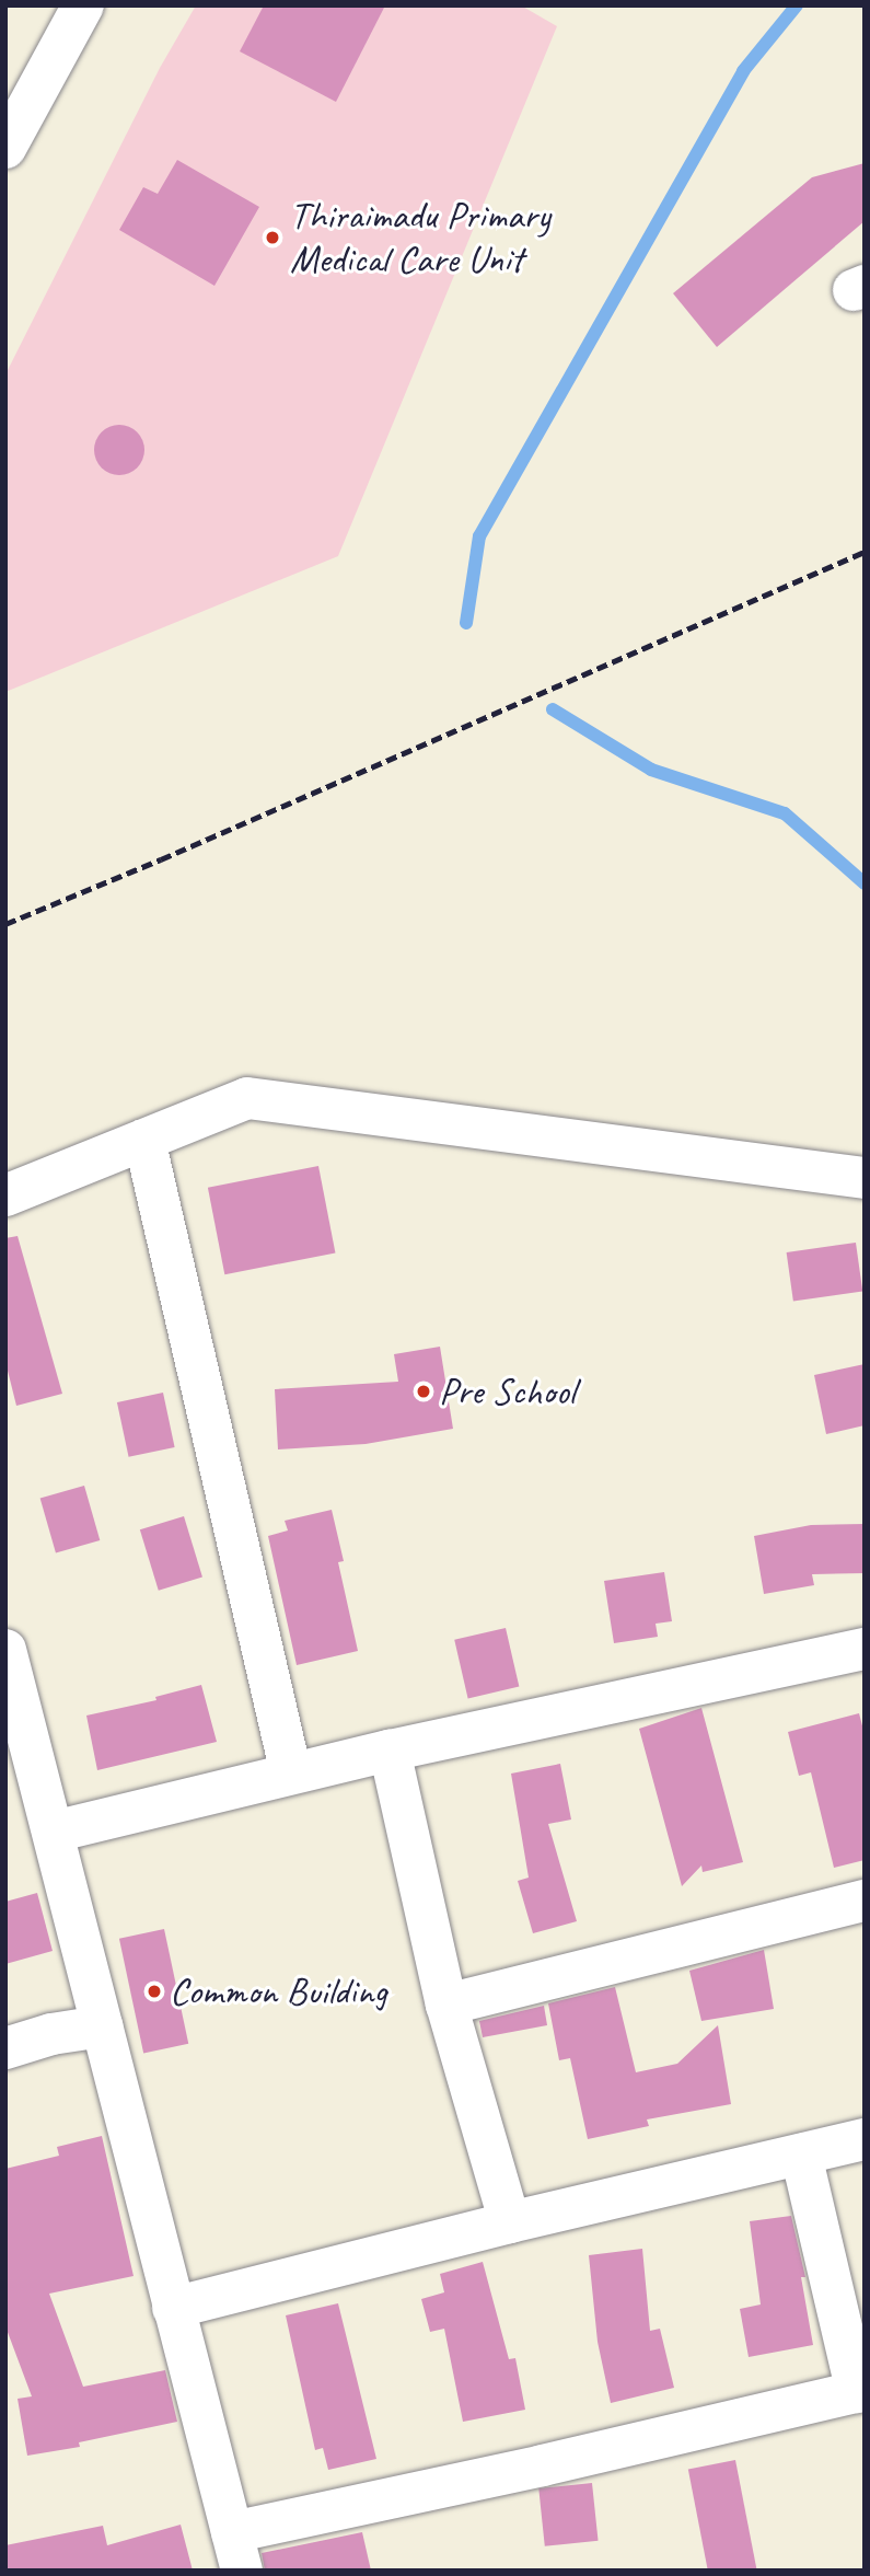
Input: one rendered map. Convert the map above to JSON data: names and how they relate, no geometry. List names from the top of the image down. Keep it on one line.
{"places":["Thiraimadu Primary Medical Care Unit","Pre School","Common Building"]}
